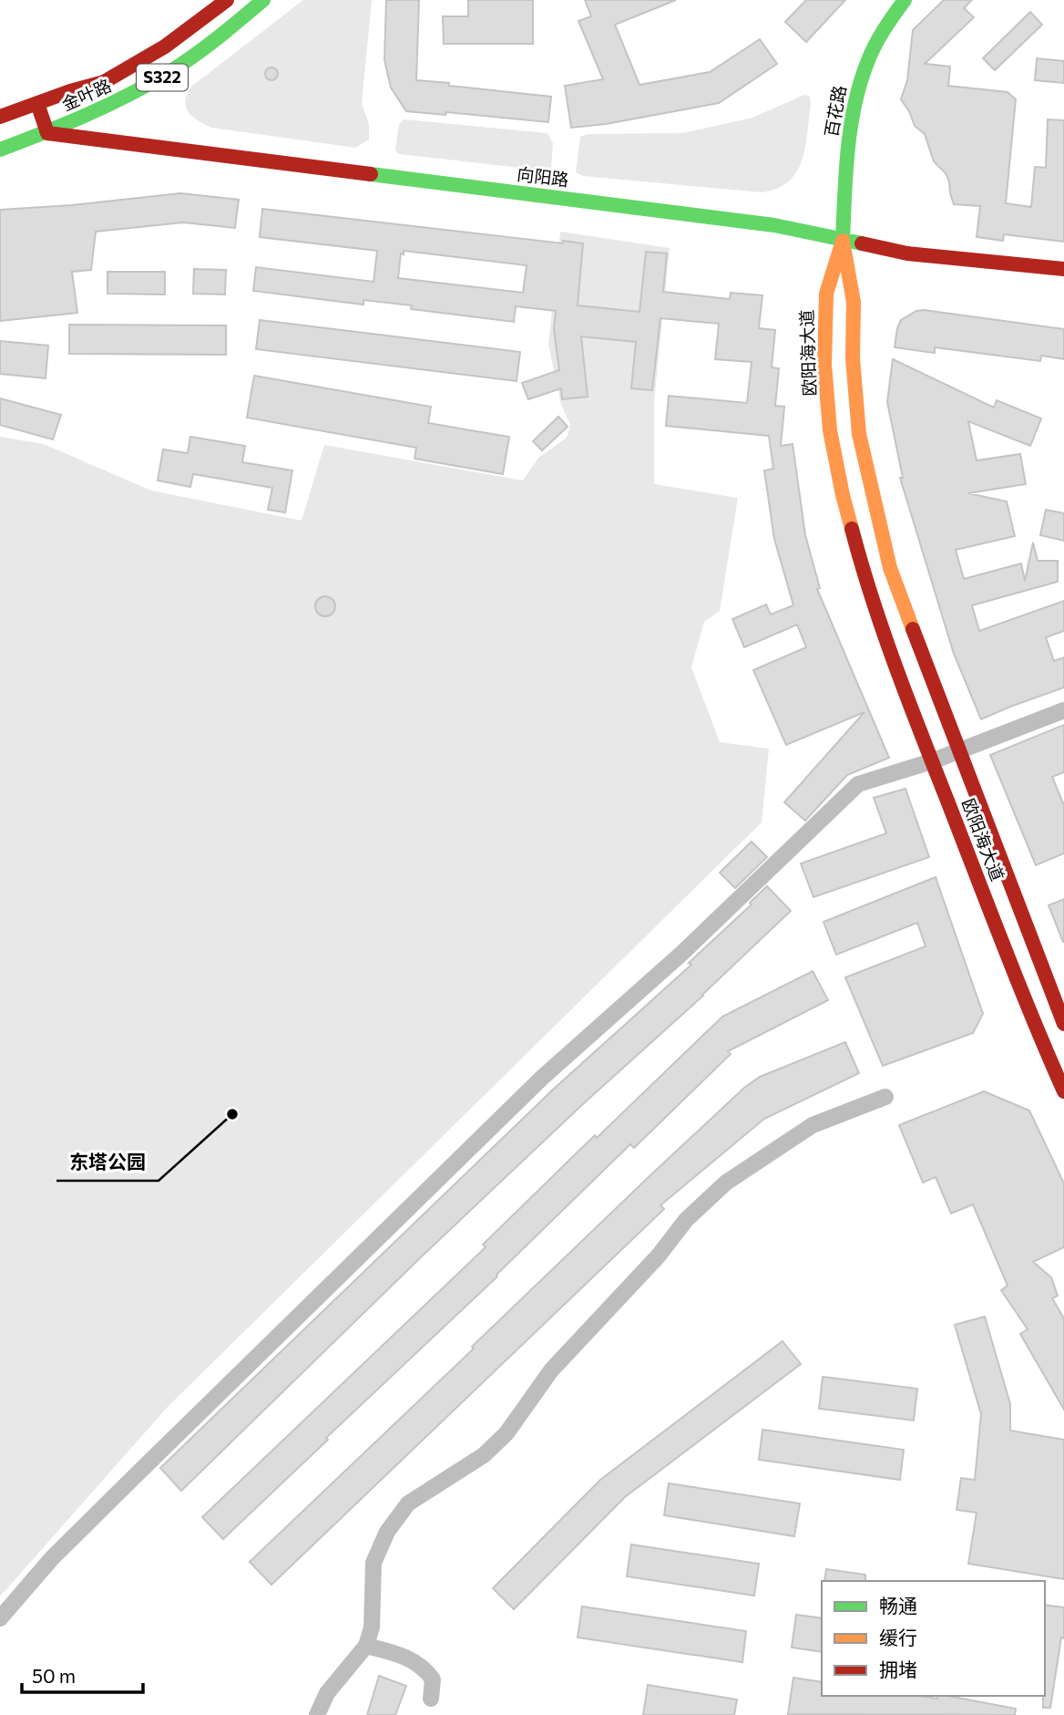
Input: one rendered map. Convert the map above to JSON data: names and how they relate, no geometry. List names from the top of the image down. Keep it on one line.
{"streets":{"main road":["S322","金叶路","百花路","向阳路","欧阳海大道"]},"crossings":[["S322","金叶路"],["S322","向阳路"],["金叶路","向阳路"],["百花路","向阳路"],["百花路","欧阳海大道"],["向阳路","欧阳海大道"]],"places":["东塔公园"],"legend":["畅通","缓行","拥堵"],"scale_bar":"50 m"}
